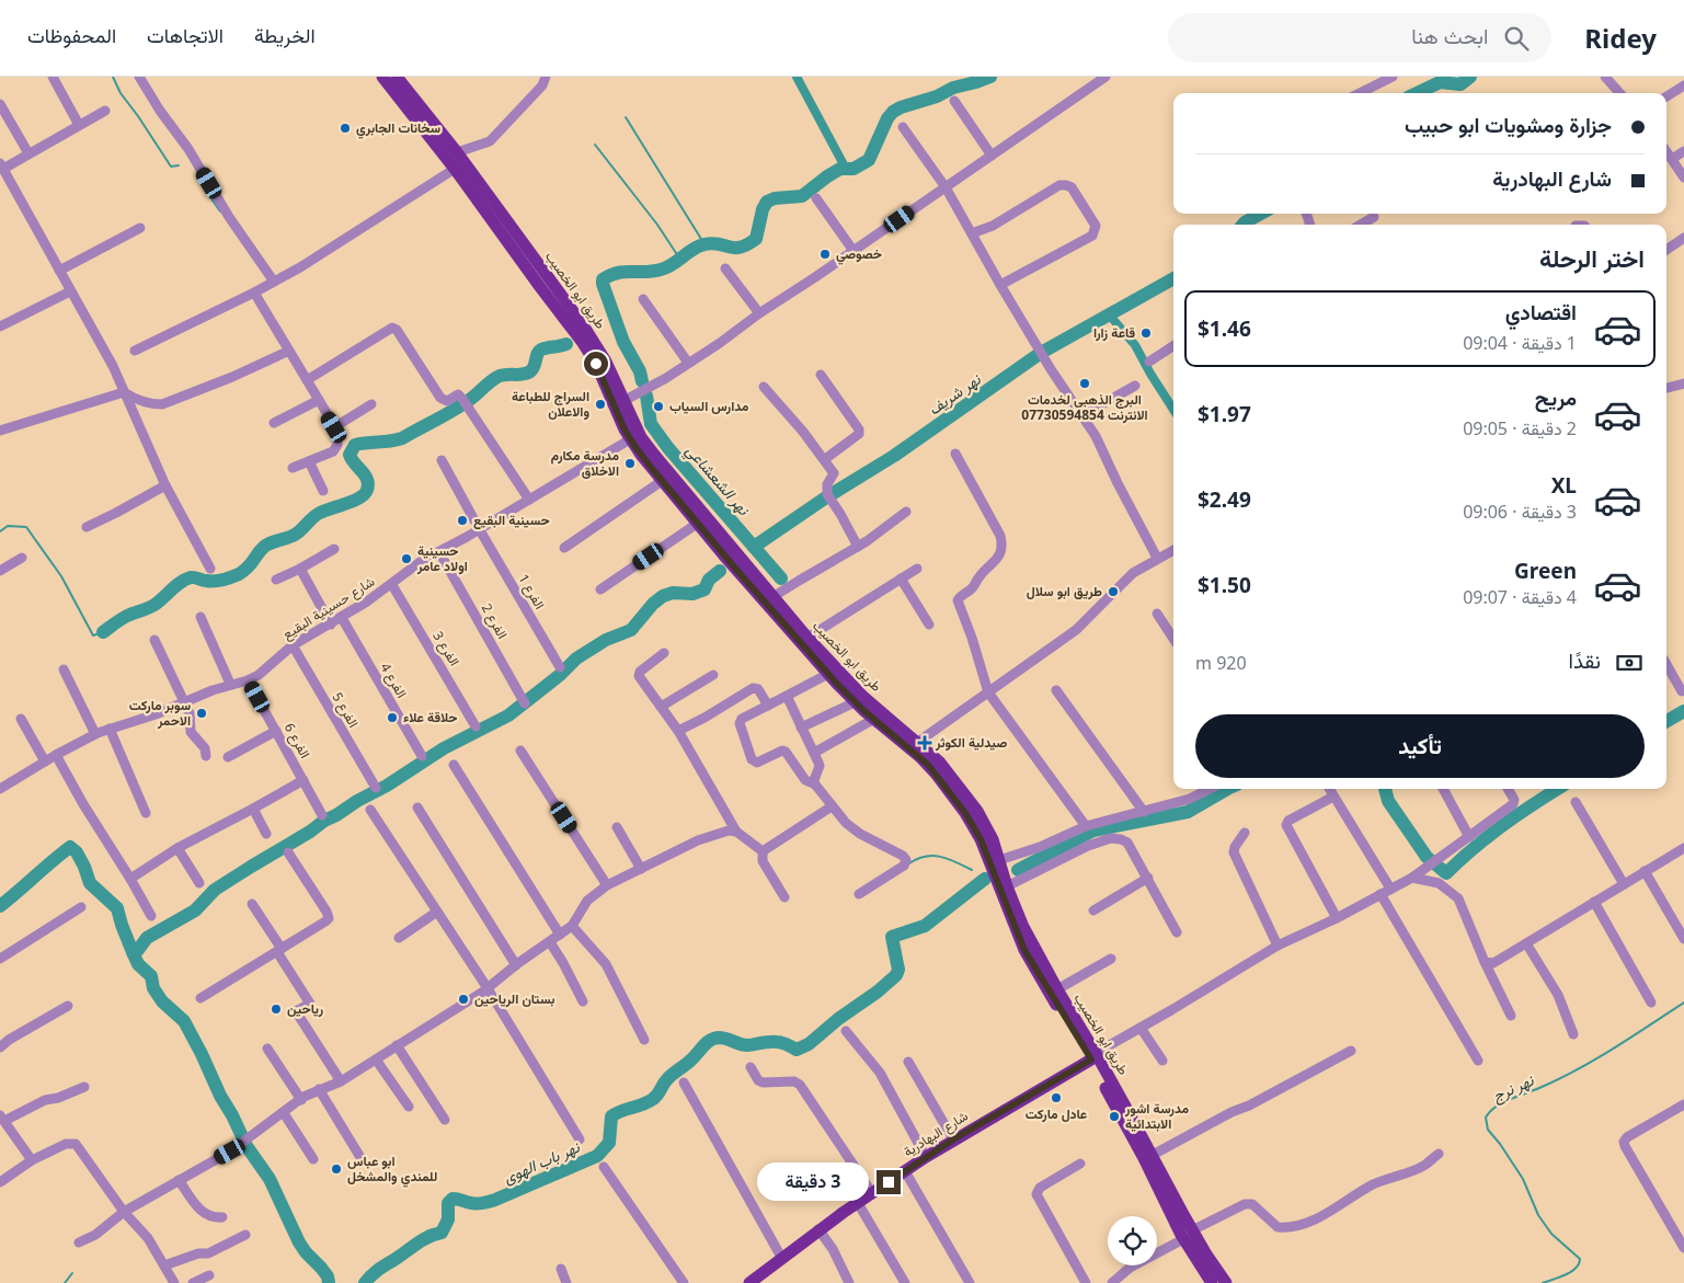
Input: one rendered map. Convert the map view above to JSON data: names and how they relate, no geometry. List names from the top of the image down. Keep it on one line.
{"streets":{"main road":["طريق ابو الخصيب","شارع البهادرية"],"street":["الفرع 1","شارع حسينية البقيع","الفرع 2","الفرع 3","الفرع 4","الفرع 5","الفرع 6"]},"crossings":[["طريق ابو الخصيب","شارع حسينية البقيع"],["طريق ابو الخصيب","شارع البهادرية"],["الفرع 1","شارع حسينية البقيع"],["شارع حسينية البقيع","الفرع 2"],["شارع حسينية البقيع","الفرع 3"],["شارع حسينية البقيع","الفرع 4"],["شارع حسينية البقيع","الفرع 5"],["شارع حسينية البقيع","الفرع 6"]],"water":["نهر شريف","نهر الشعشاعي","نهر نرج","نهر باب الهوى"],"places":{"other":["سخانات الجابري","خصوصي","قاعة زارا","البرج الذهبي لخدمات الانترنت 07730594854","السراج للطباعة والاعلان","مدارس السياب","مدرسة مكارم الاخلاق","حسينية البقيع","حسينية اولاد عامر","طريق ابو سلال","سوبر ماركت الاحمر","حلاقة علاء","بستان الرياحين","رياحين","عادل ماركت","مدرسة اشور الابتدائية","ابو عباس للمندي والمشخل"],"health":["صيدلية الكوثر"]},"page":{"header":"Ridey","search":"ابحث هنا","nav":["الخريطة","الاتجاهات","المحفوظات"],"banner":["جزارة ومشويات ابو حبيب","شارع البهادرية"],"heading":"اختر الرحلة","list":[{"name":"اقتصادي","note":"1 دقيقة · 09:04","value":"$1.46"},{"name":"مريح","note":"2 دقيقة · 09:05","value":"$1.97"},{"name":"XL","note":"3 دقيقة · 09:06","value":"$2.49"},{"name":"Green","note":"4 دقيقة · 09:07","value":"$1.50"}],"pay":["نقدًا","920 m"],"buttons":"تأكيد","bubble":"3 دقيقة"}}
